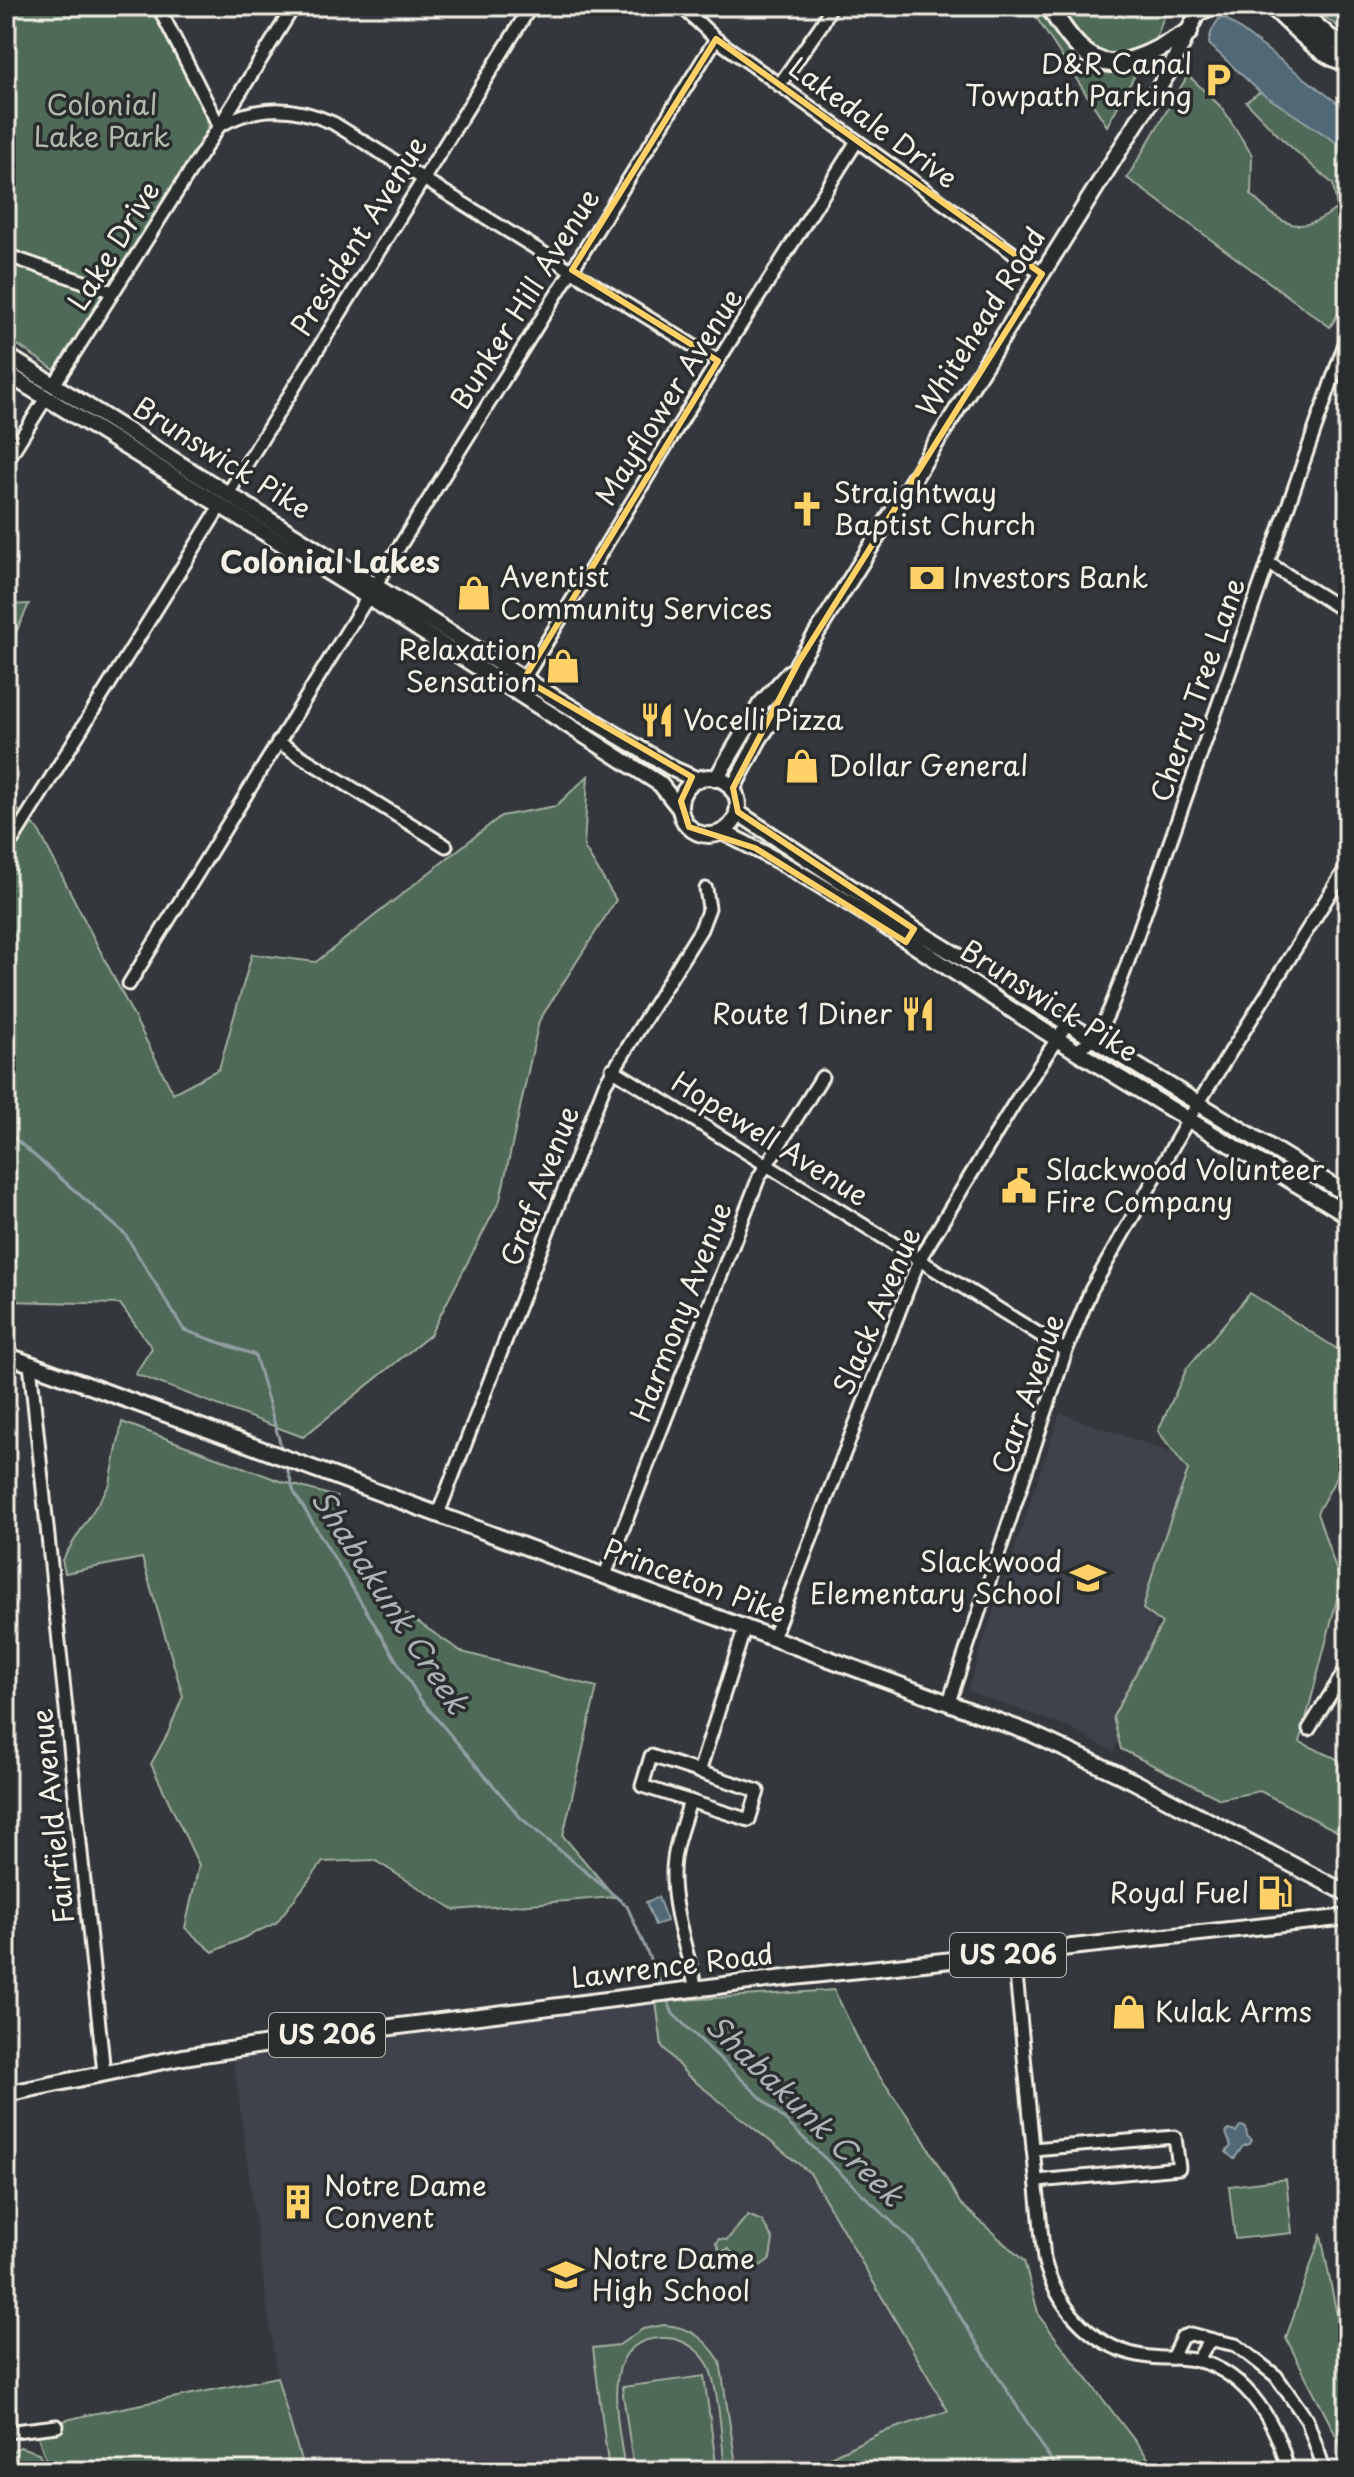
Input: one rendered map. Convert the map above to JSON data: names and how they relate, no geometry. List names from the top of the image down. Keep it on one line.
{"streets":{"main road":["Whitehead Road","Brunswick Pike","Princeton Pike","US 206","Lawrence Road"],"street":["Lakedale Drive","President Avenue","Lake Drive","Bunker Hill Avenue","Mayflower Avenue","Cherry Tree Lane","Hopewell Avenue","Graf Avenue","Slack Avenue","Harmony Avenue","Carr Avenue","Fairfield Avenue"]},"crossings":[["Lakedale Drive","Bunker Hill Avenue"],["Lakedale Drive","Whitehead Road"],["Lakedale Drive","Mayflower Avenue"],["President Avenue","Brunswick Pike"],["Lake Drive","Brunswick Pike"],["Bunker Hill Avenue","Brunswick Pike"],["Whitehead Road","Brunswick Pike"],["Mayflower Avenue","Brunswick Pike"],["Brunswick Pike","Cherry Tree Lane"],["Brunswick Pike","Slack Avenue"],["Brunswick Pike","Carr Avenue"],["Hopewell Avenue","Graf Avenue"],["Hopewell Avenue","Slack Avenue"],["Hopewell Avenue","Harmony Avenue"],["Hopewell Avenue","Carr Avenue"],["Graf Avenue","Princeton Pike"],["Slack Avenue","Princeton Pike"],["Harmony Avenue","Princeton Pike"],["Carr Avenue","Princeton Pike"],["Princeton Pike","Fairfield Avenue"],["Fairfield Avenue","Lawrence Road"]],"districts":["Colonial Lakes"],"water":["Shabakunk Creek"],"parks":["Colonial Lake Park"],"places":{"parking":["D&R Canal Towpath Parking"],"church":["Straightway Baptist Church"],"bank":["Investors Bank"],"shop":["Aventist Community Services","Relaxation Sensation","Dollar General","Kulak Arms"],"restaurant":["Vocelli Pizza","Route 1 Diner"],"public building":["Slackwood Volunteer Fire Company"],"school or university":["Slackwood Elementary School","Notre Dame High School"],"fuel station":["Royal Fuel"],"building":["Notre Dame Convent"]}}
